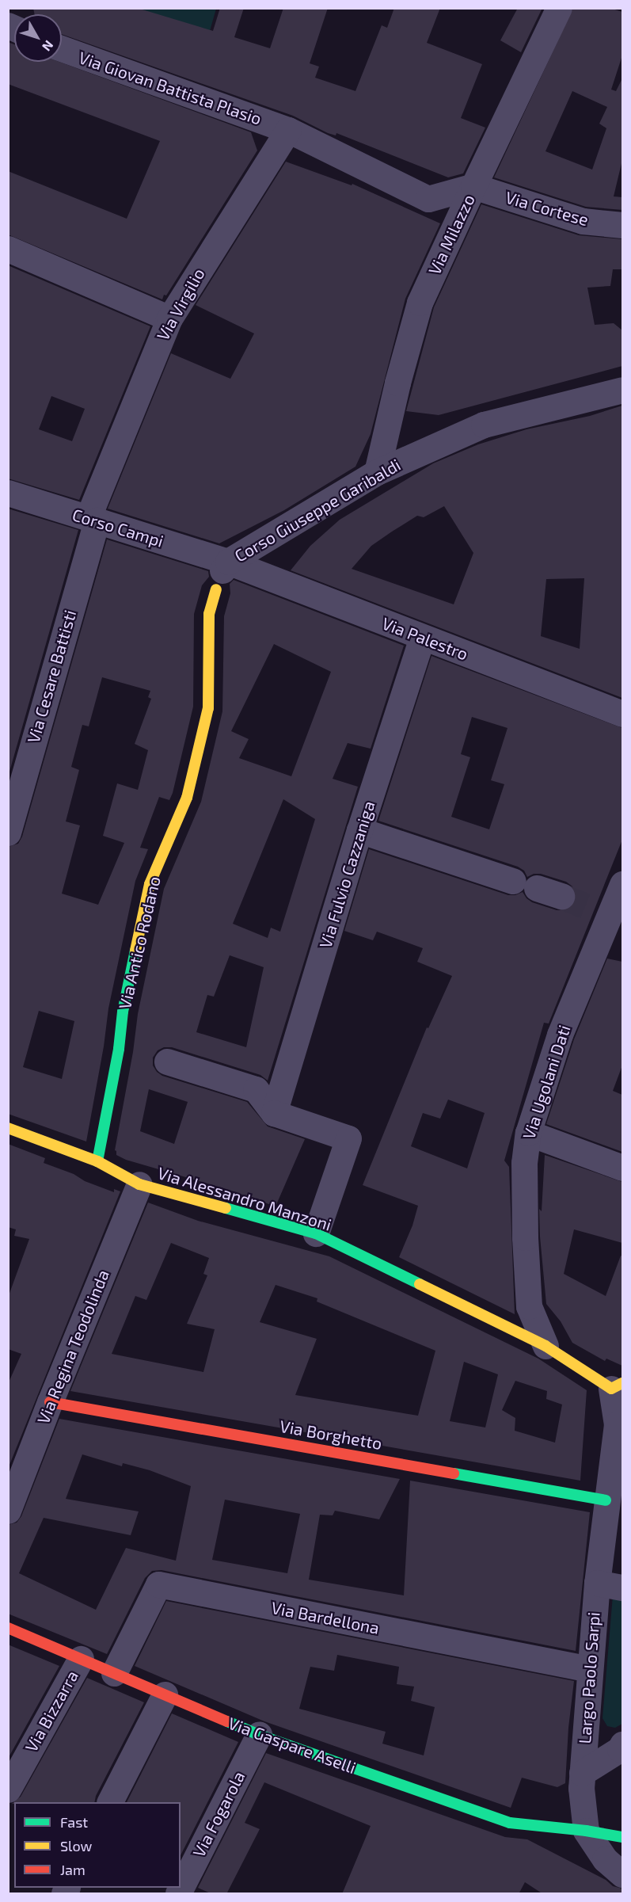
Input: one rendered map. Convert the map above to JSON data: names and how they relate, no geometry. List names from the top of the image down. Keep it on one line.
{"streets":{"street":["Via Giovan Battista Plasio","Via Cortese","Via Milazzo","Via Virgilio","Corso Giuseppe Garibaldi","Corso Campi","Via Palestro","Via Cesare Battisti","Via Fulvio Cazzaniga","Via Antico Rodano","Via Ugolani Dati","Via Alessandro Manzoni","Via Regina Teodolinda","Via Borghetto","Via Bardellona","Largo Paolo Sarpi","Via Bizzarra","Via Gaspare Aselli","Via Fogarola"]},"crossings":[["Via Giovan Battista Plasio","Via Cortese"],["Via Giovan Battista Plasio","Via Milazzo"],["Via Giovan Battista Plasio","Via Virgilio"],["Via Cortese","Via Milazzo"],["Via Milazzo","Corso Giuseppe Garibaldi"],["Via Virgilio","Corso Campi"],["Via Virgilio","Via Cesare Battisti"],["Corso Giuseppe Garibaldi","Corso Campi"],["Corso Giuseppe Garibaldi","Via Palestro"],["Corso Giuseppe Garibaldi","Via Antico Rodano"],["Corso Campi","Via Palestro"],["Corso Campi","Via Cesare Battisti"],["Corso Campi","Via Antico Rodano"],["Via Palestro","Via Fulvio Cazzaniga"],["Via Palestro","Via Antico Rodano"],["Via Antico Rodano","Via Alessandro Manzoni"],["Via Ugolani Dati","Via Alessandro Manzoni"],["Via Alessandro Manzoni","Via Regina Teodolinda"],["Via Alessandro Manzoni","Largo Paolo Sarpi"],["Via Regina Teodolinda","Via Borghetto"],["Via Borghetto","Largo Paolo Sarpi"],["Via Bardellona","Largo Paolo Sarpi"],["Via Bardellona","Via Gaspare Aselli"],["Largo Paolo Sarpi","Via Gaspare Aselli"],["Via Bizzarra","Via Gaspare Aselli"],["Via Gaspare Aselli","Via Fogarola"]],"legend":["Fast","Slow","Jam"],"north":"bottom right"}
